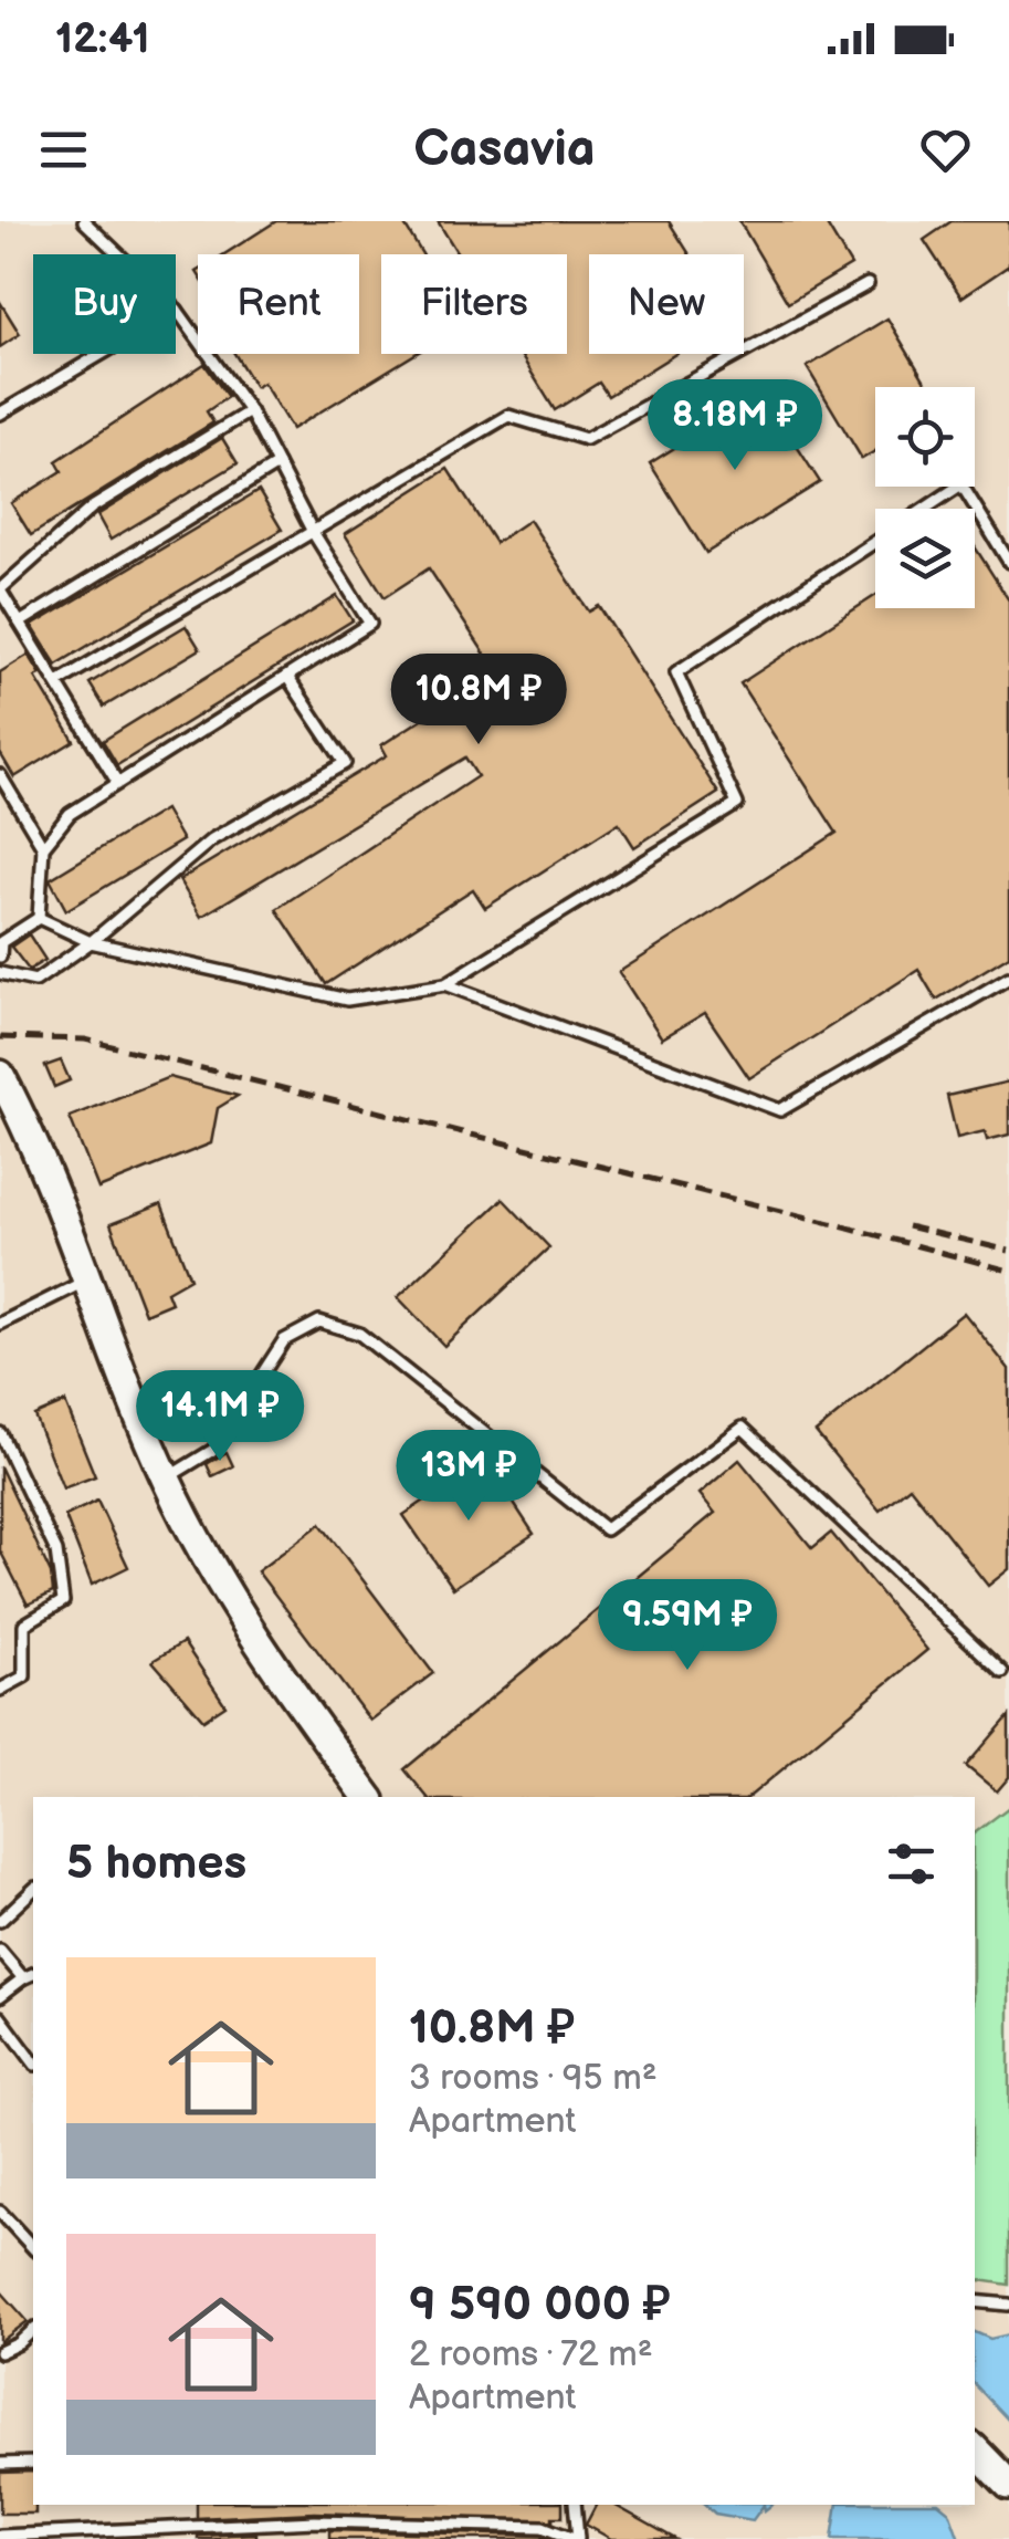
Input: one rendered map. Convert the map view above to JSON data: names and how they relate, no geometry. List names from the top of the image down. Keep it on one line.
{"page":{"status":"12:41","header":"Casavia","chip":["Buy","Rent","Filters","New"],"price":["8.18M ₽","10.8M ₽","14.1M ₽","13M ₽","9.59M ₽"],"heading":"5 homes","list":[{"name":"10.8M ₽","note":"3 rooms · 95 m² · Apartment"},{"name":"9 590 000 ₽","note":"2 rooms · 72 m² · Apartment"}]}}
